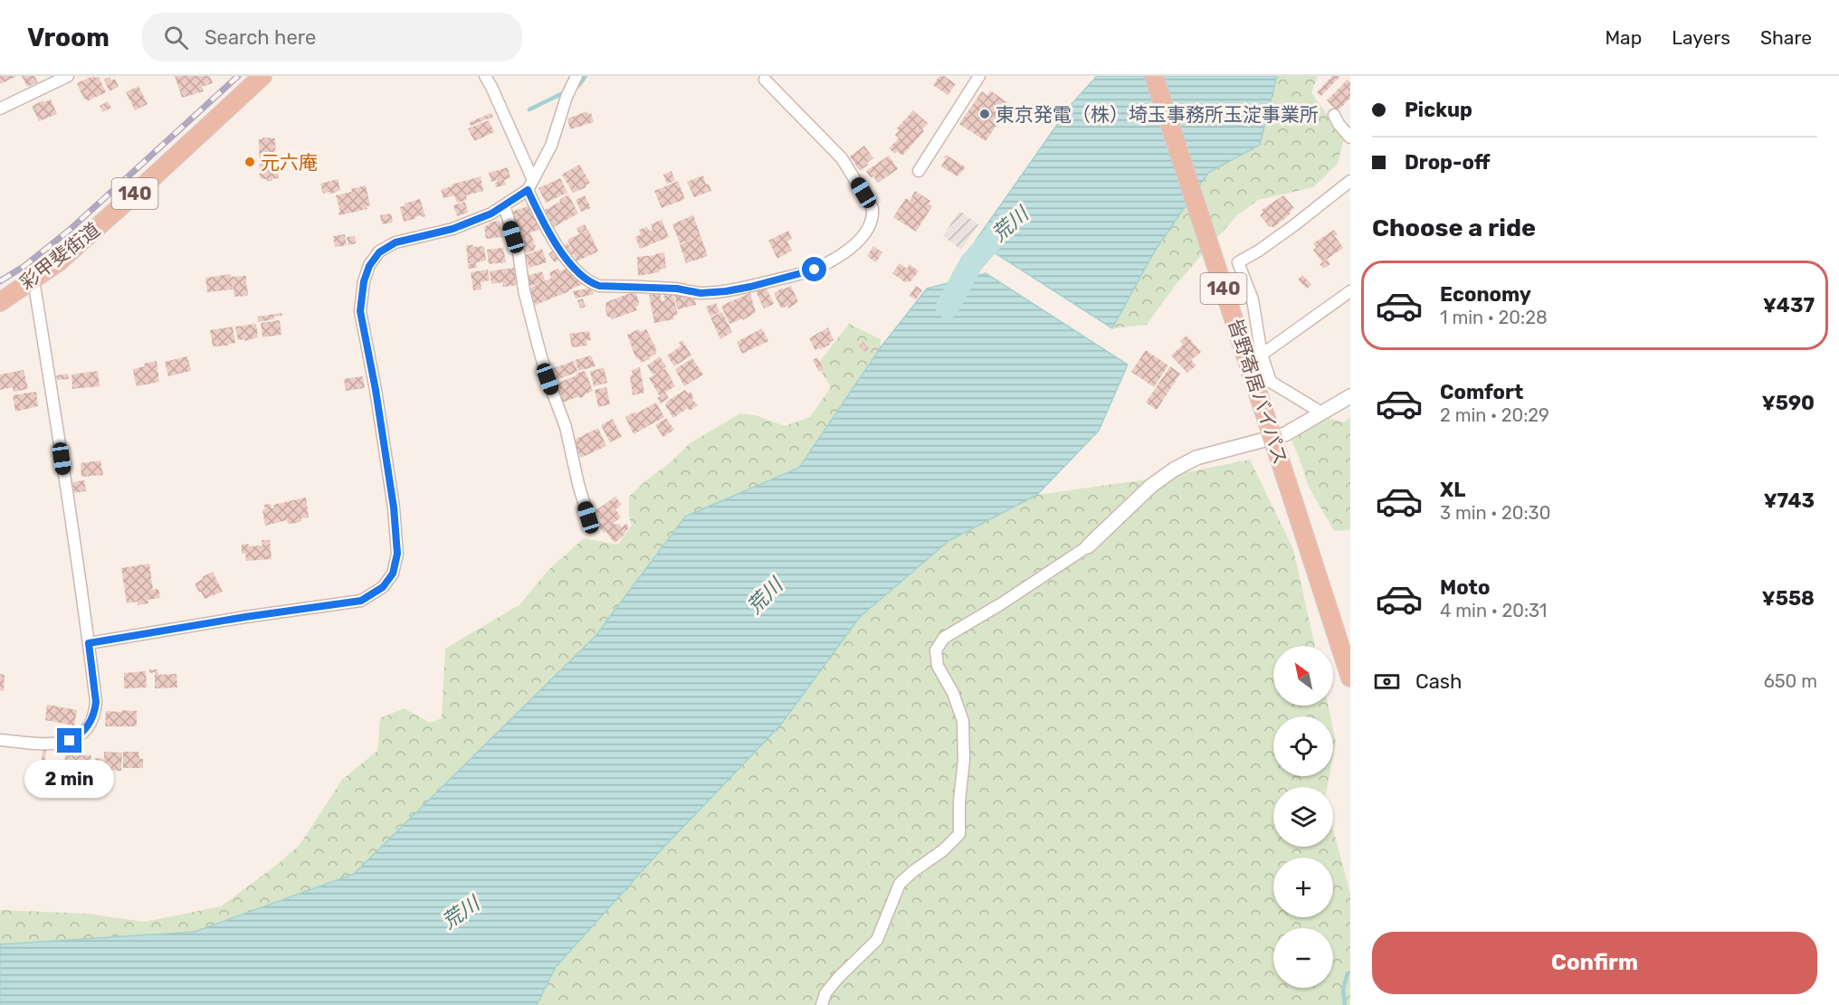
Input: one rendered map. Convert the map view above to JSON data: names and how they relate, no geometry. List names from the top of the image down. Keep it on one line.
{"streets":{"highway":["140","彩甲斐街道","皆野寄居バイパス"]},"water":["荒川"],"places":["東京発電（株）埼玉事務所玉淀事業所","元六庵"],"north":"top left","page":{"header":"Vroom","search":"Search here","nav":["Map","Layers","Share"],"banner":["Pickup","Drop-off"],"heading":"Choose a ride","list":[{"name":"Economy","note":"1 min · 20:28","value":"¥437"},{"name":"Comfort","note":"2 min · 20:29","value":"¥590"},{"name":"XL","note":"3 min · 20:30","value":"¥743"},{"name":"Moto","note":"4 min · 20:31","value":"¥558"}],"map_buttons":["+","−"],"pay":["Cash","650 m"],"bubble":"2 min","buttons":"Confirm"}}
